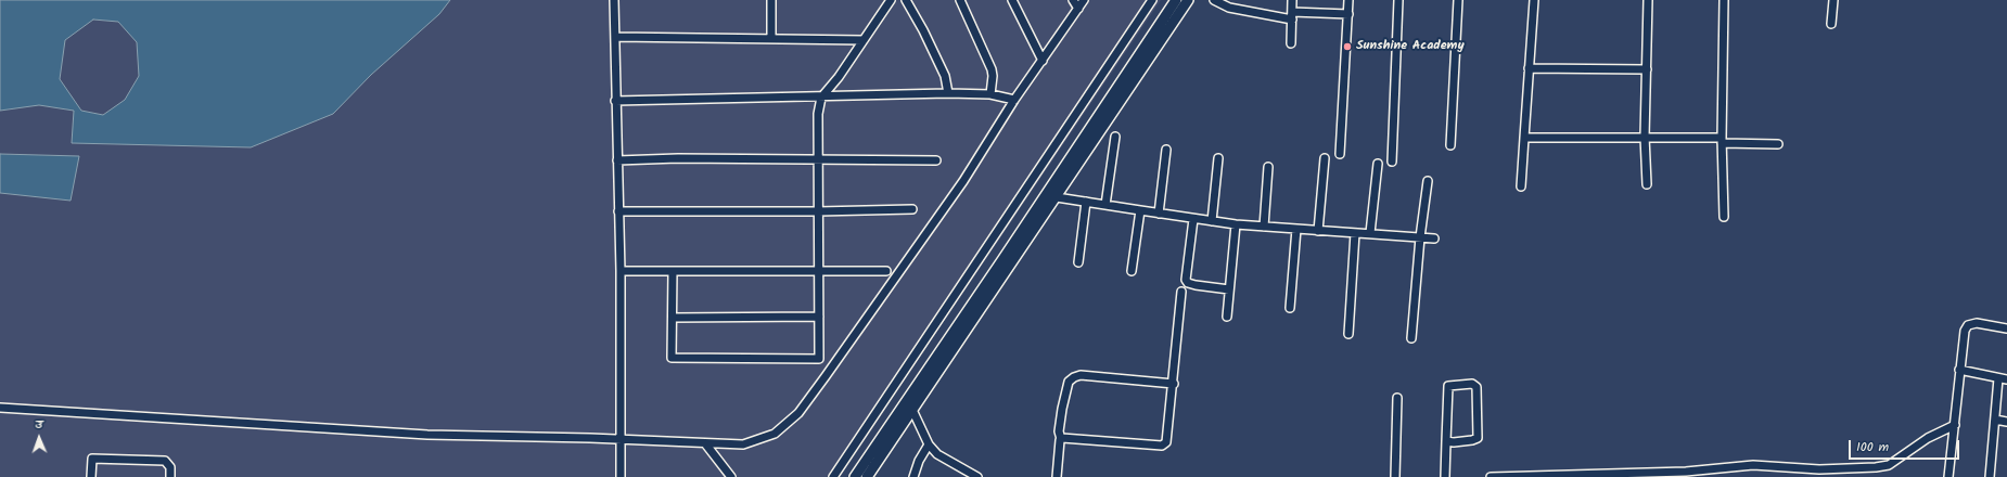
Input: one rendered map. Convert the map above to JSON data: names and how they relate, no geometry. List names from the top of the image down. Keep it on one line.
{"places":["Sunshine Academy"],"scale_bar":"100 m","north":"top"}
